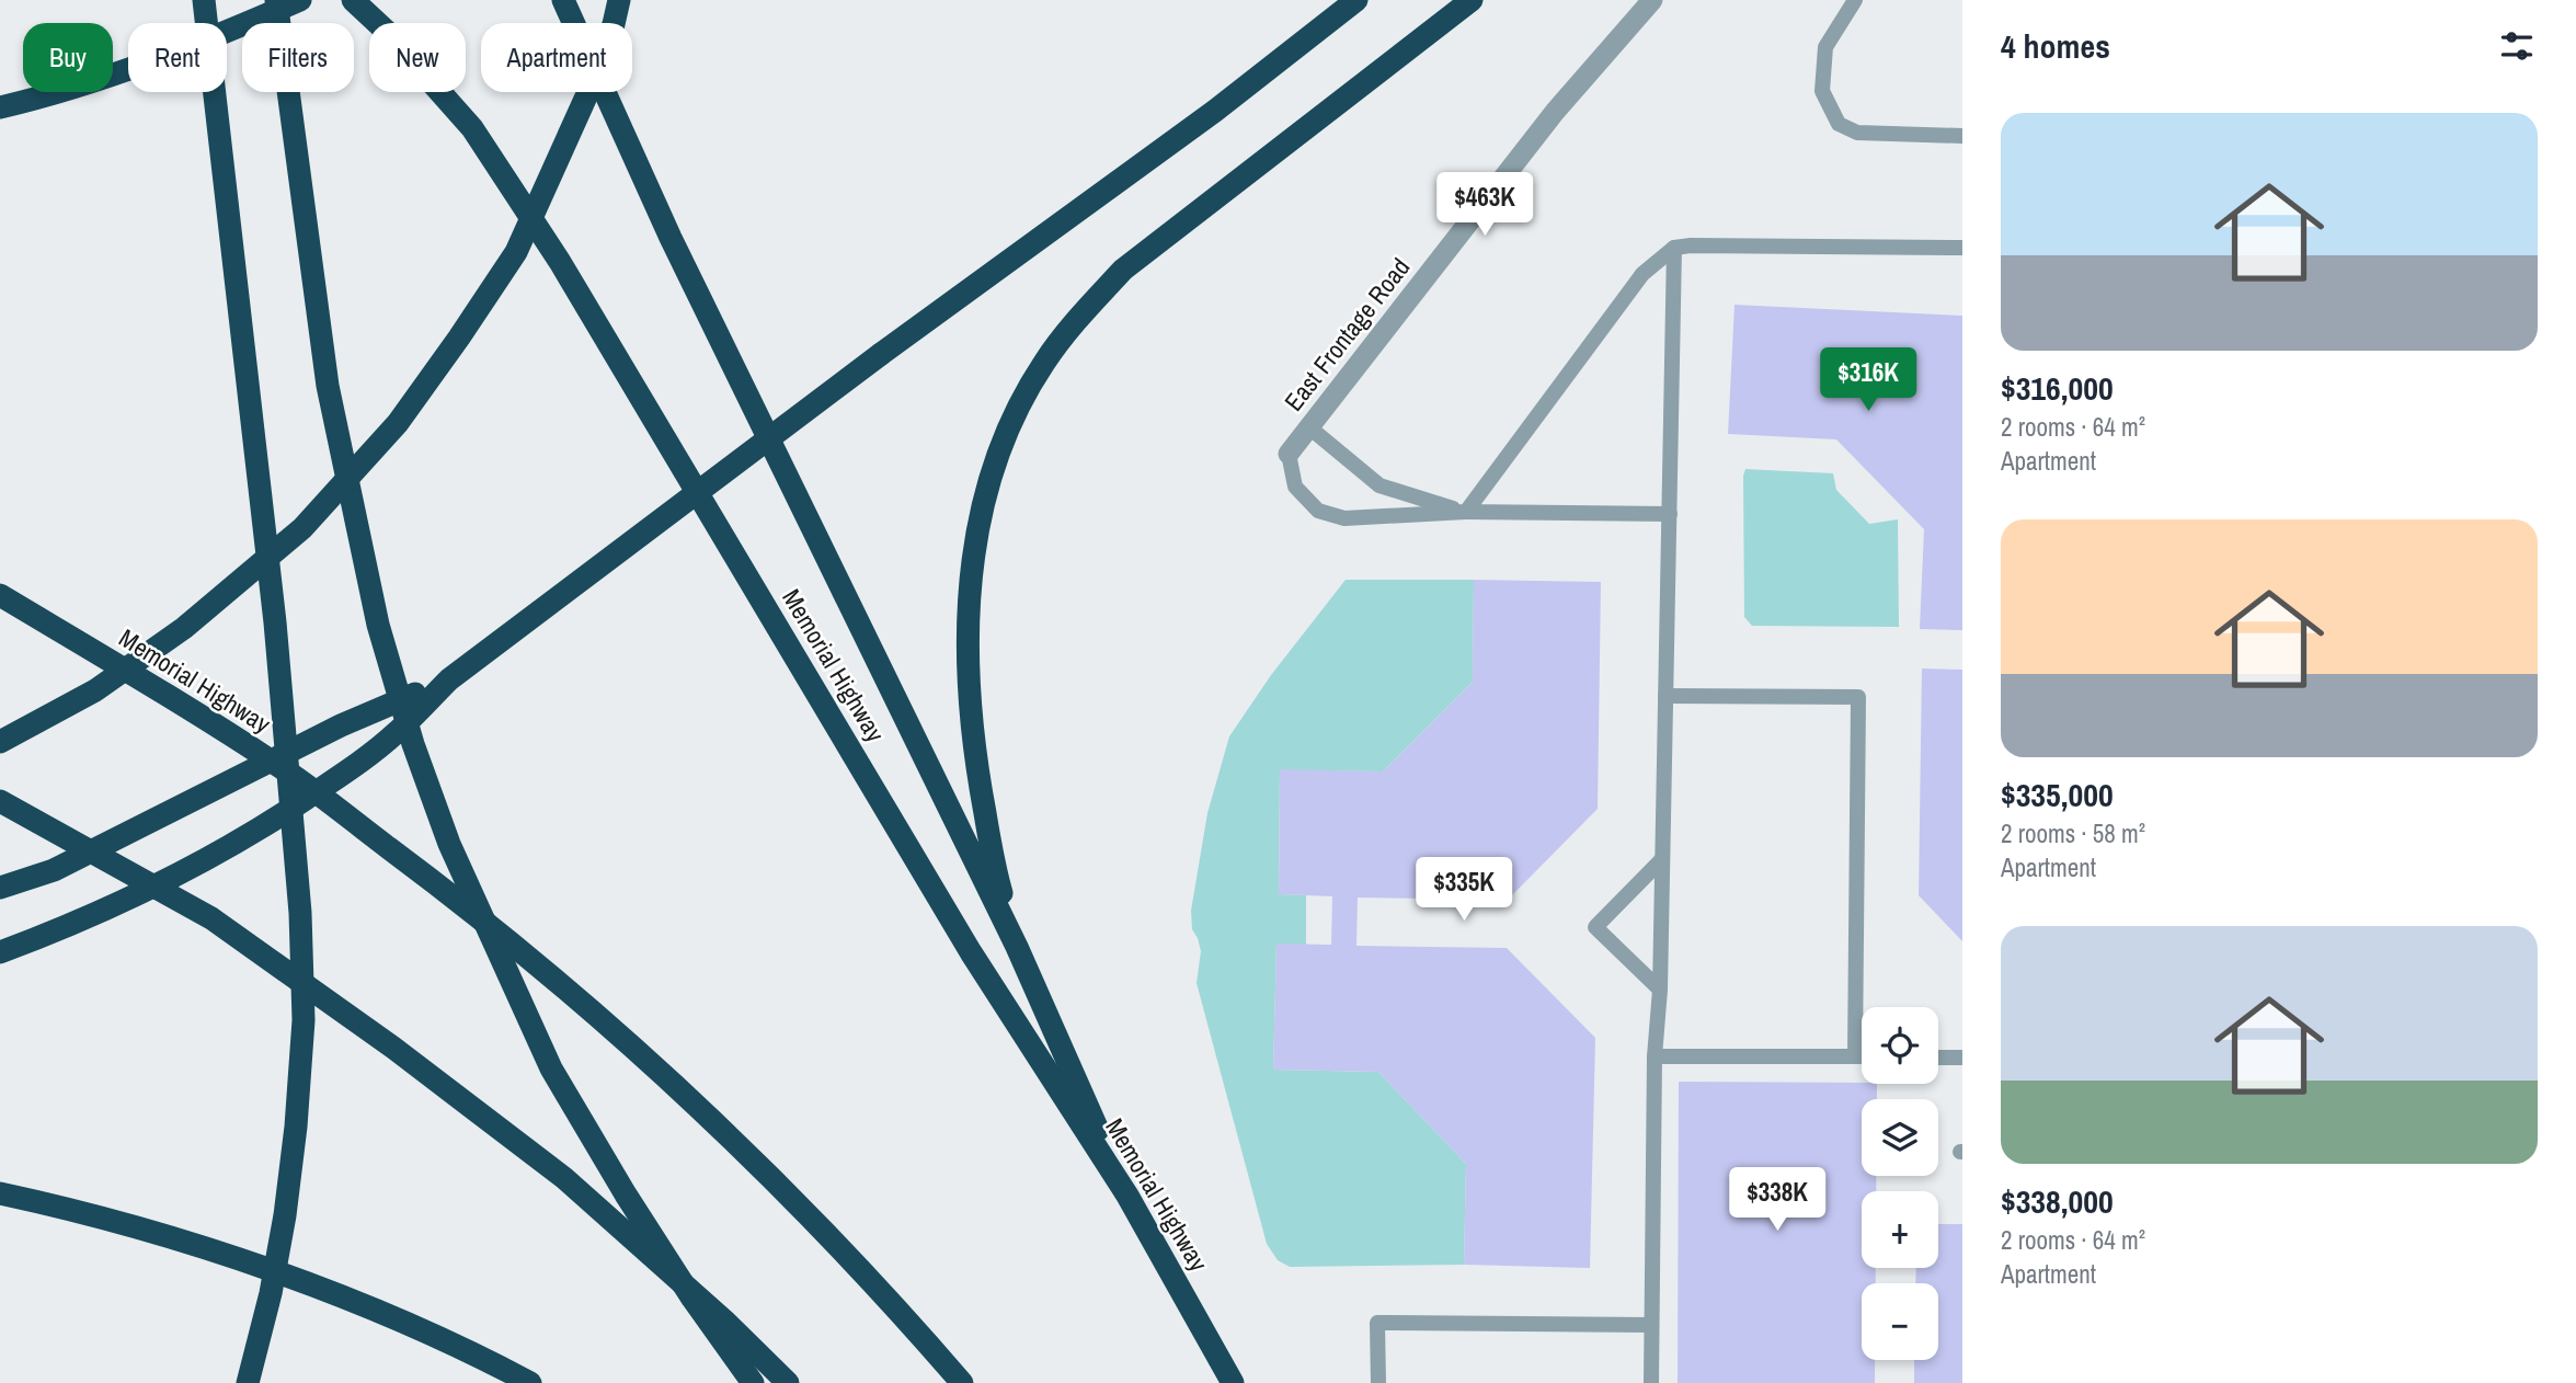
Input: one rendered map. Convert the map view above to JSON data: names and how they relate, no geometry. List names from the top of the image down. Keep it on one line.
{"streets":{"highway":["Memorial Highway"],"street":["East Frontage Road"]},"page":{"heading":"4 homes","chip":["Buy","Rent","Filters","New","Apartment"],"list":[{"name":"$316,000","note":"2 rooms · 64 m² · Apartment"},{"name":"$335,000","note":"2 rooms · 58 m² · Apartment"},{"name":"$338,000","note":"2 rooms · 64 m² · Apartment"}],"price":["$463K","$316K","$335K","$338K"],"map_buttons":["+","−"]}}
